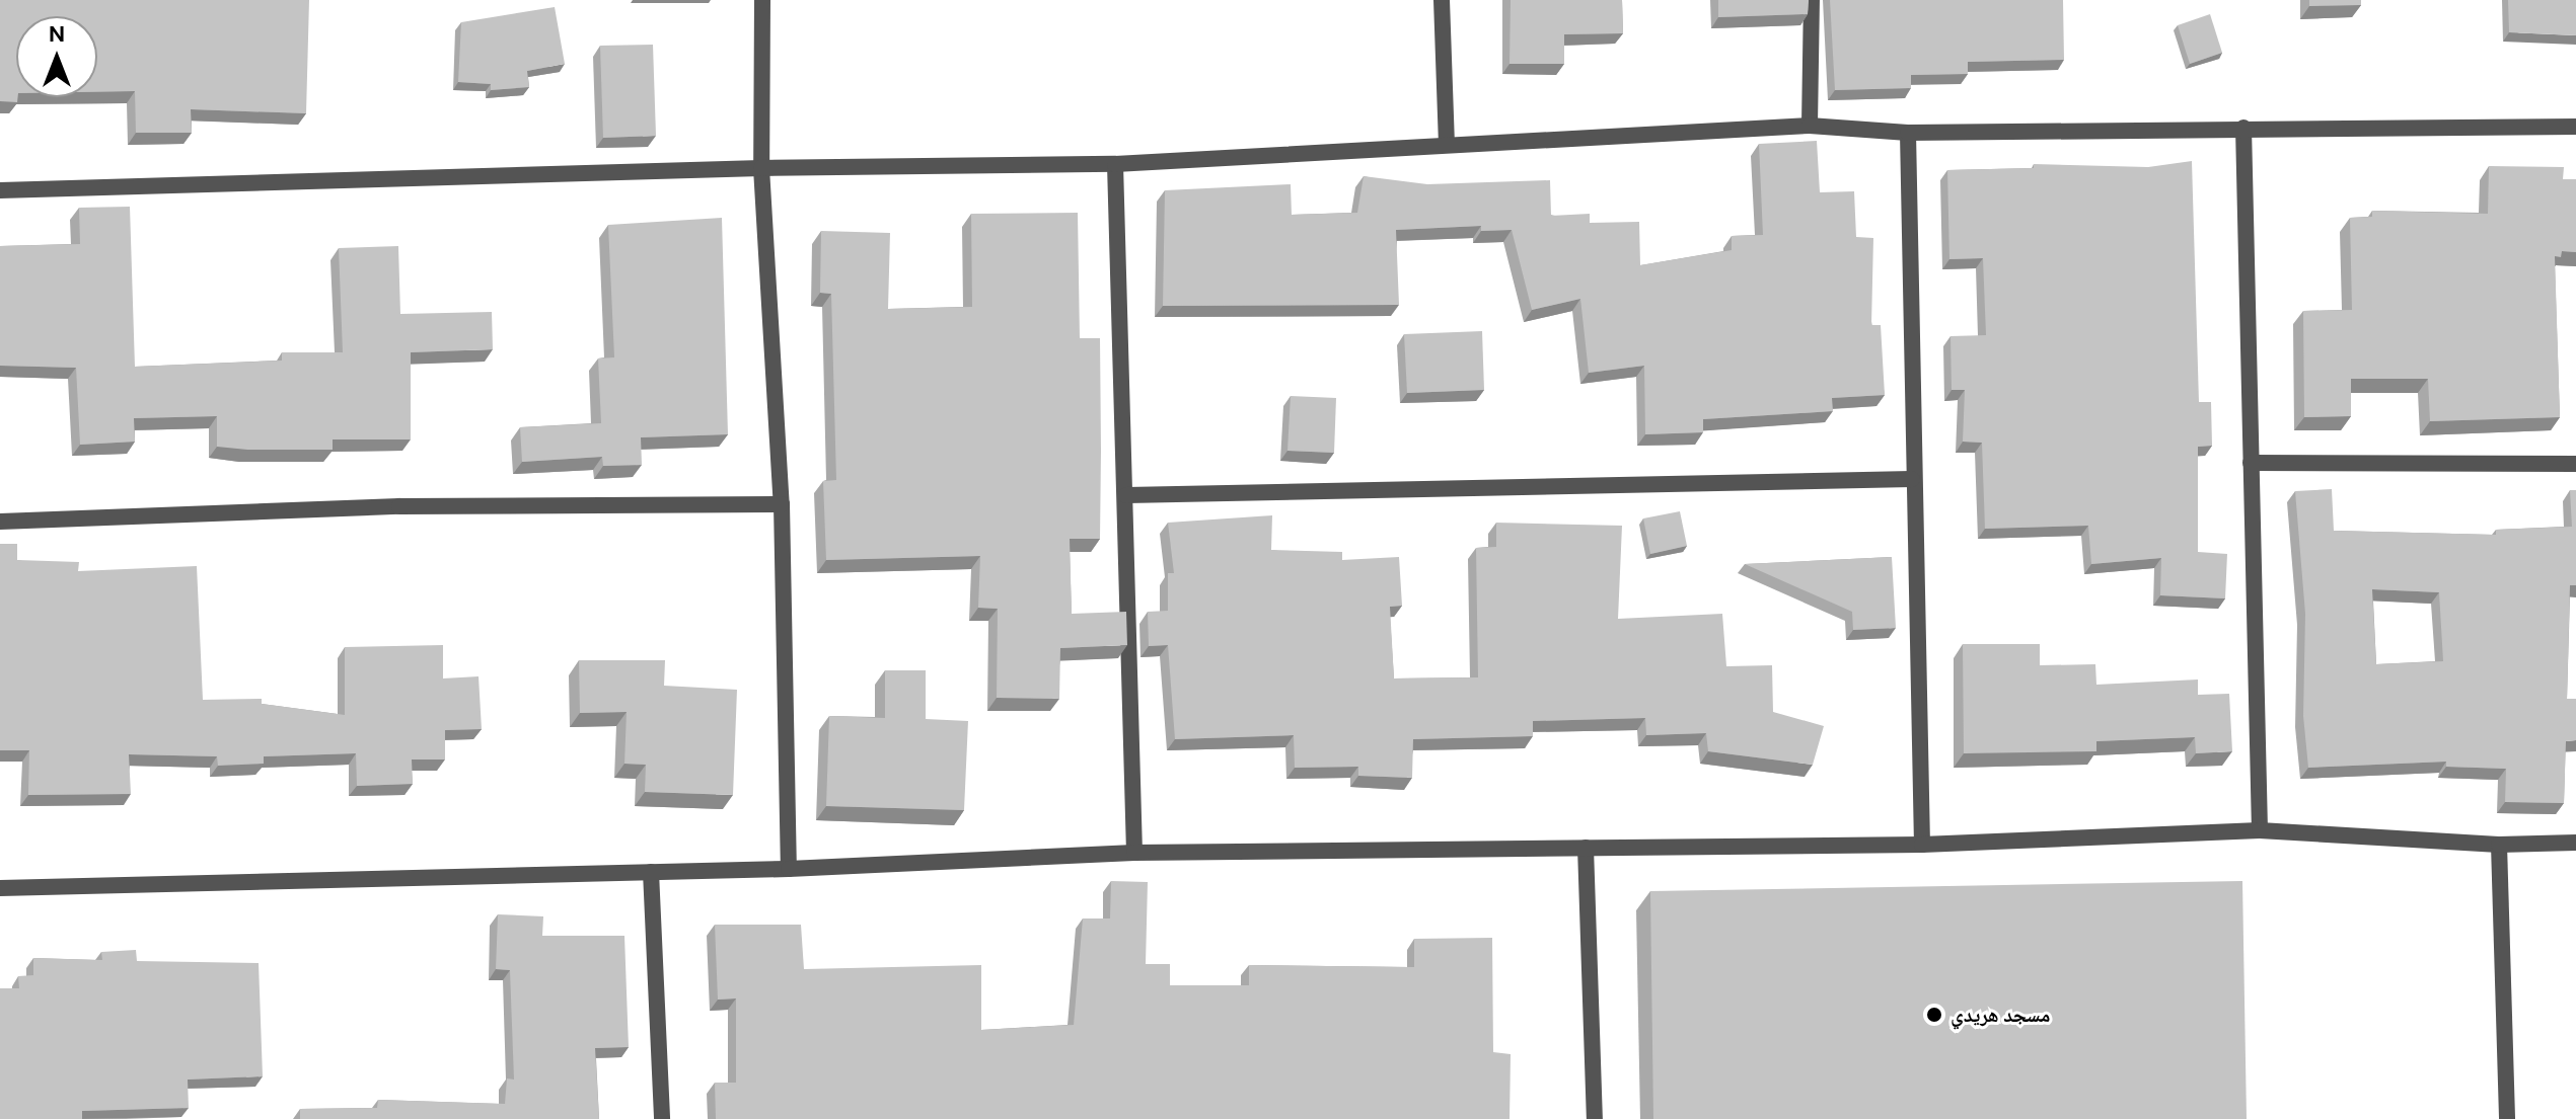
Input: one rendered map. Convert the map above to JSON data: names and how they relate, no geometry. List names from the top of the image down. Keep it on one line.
{"places":["مسجد هريدي"],"north":"top"}
